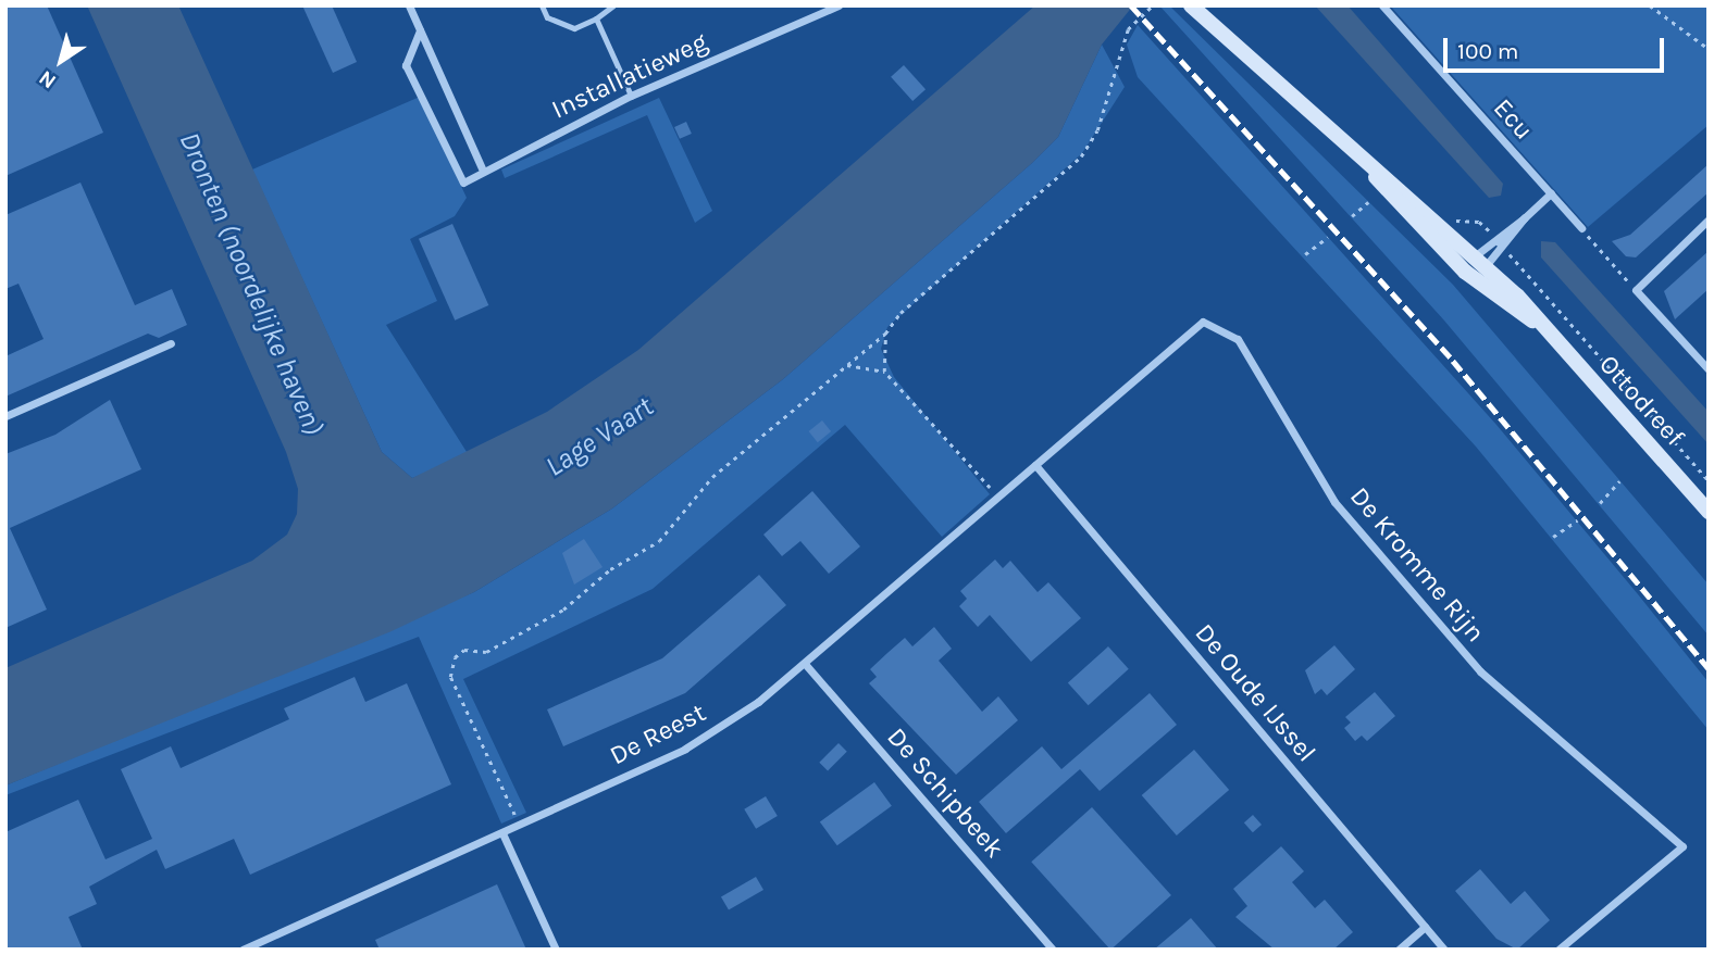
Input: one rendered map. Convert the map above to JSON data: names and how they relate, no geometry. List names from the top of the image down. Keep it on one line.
{"streets":{"street":["Installatieweg","Ecu","Ottodreef","De Kromme Rijn","De Oude IJssel","De Reest","De Schipbeek"]},"crossings":[["De Kromme Rijn","De Oude IJssel"],["De Kromme Rijn","De Reest"],["De Oude IJssel","De Reest"],["De Reest","De Schipbeek"]],"water":["Dronten (noordelijke haven)","Lage Vaart"],"scale_bar":"100 m","north":"bottom left"}
